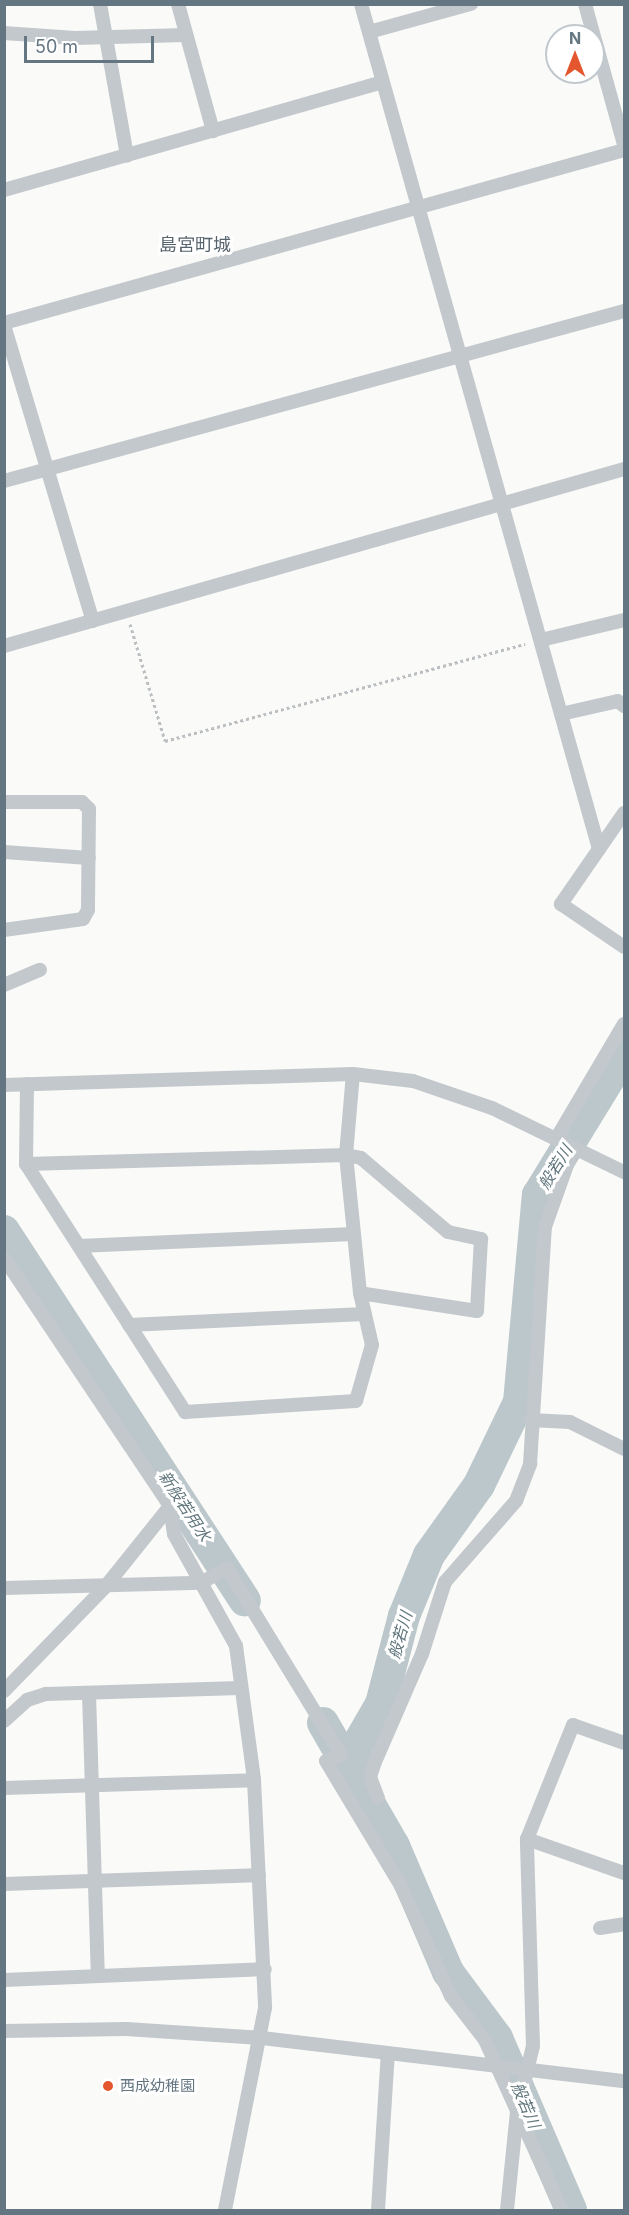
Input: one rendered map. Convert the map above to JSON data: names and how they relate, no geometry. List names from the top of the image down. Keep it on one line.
{"districts":["島宮町城"],"water":["般若川","新般若用水"],"places":["西成幼稚園"],"scale_bar":"50 m","north":"top"}
